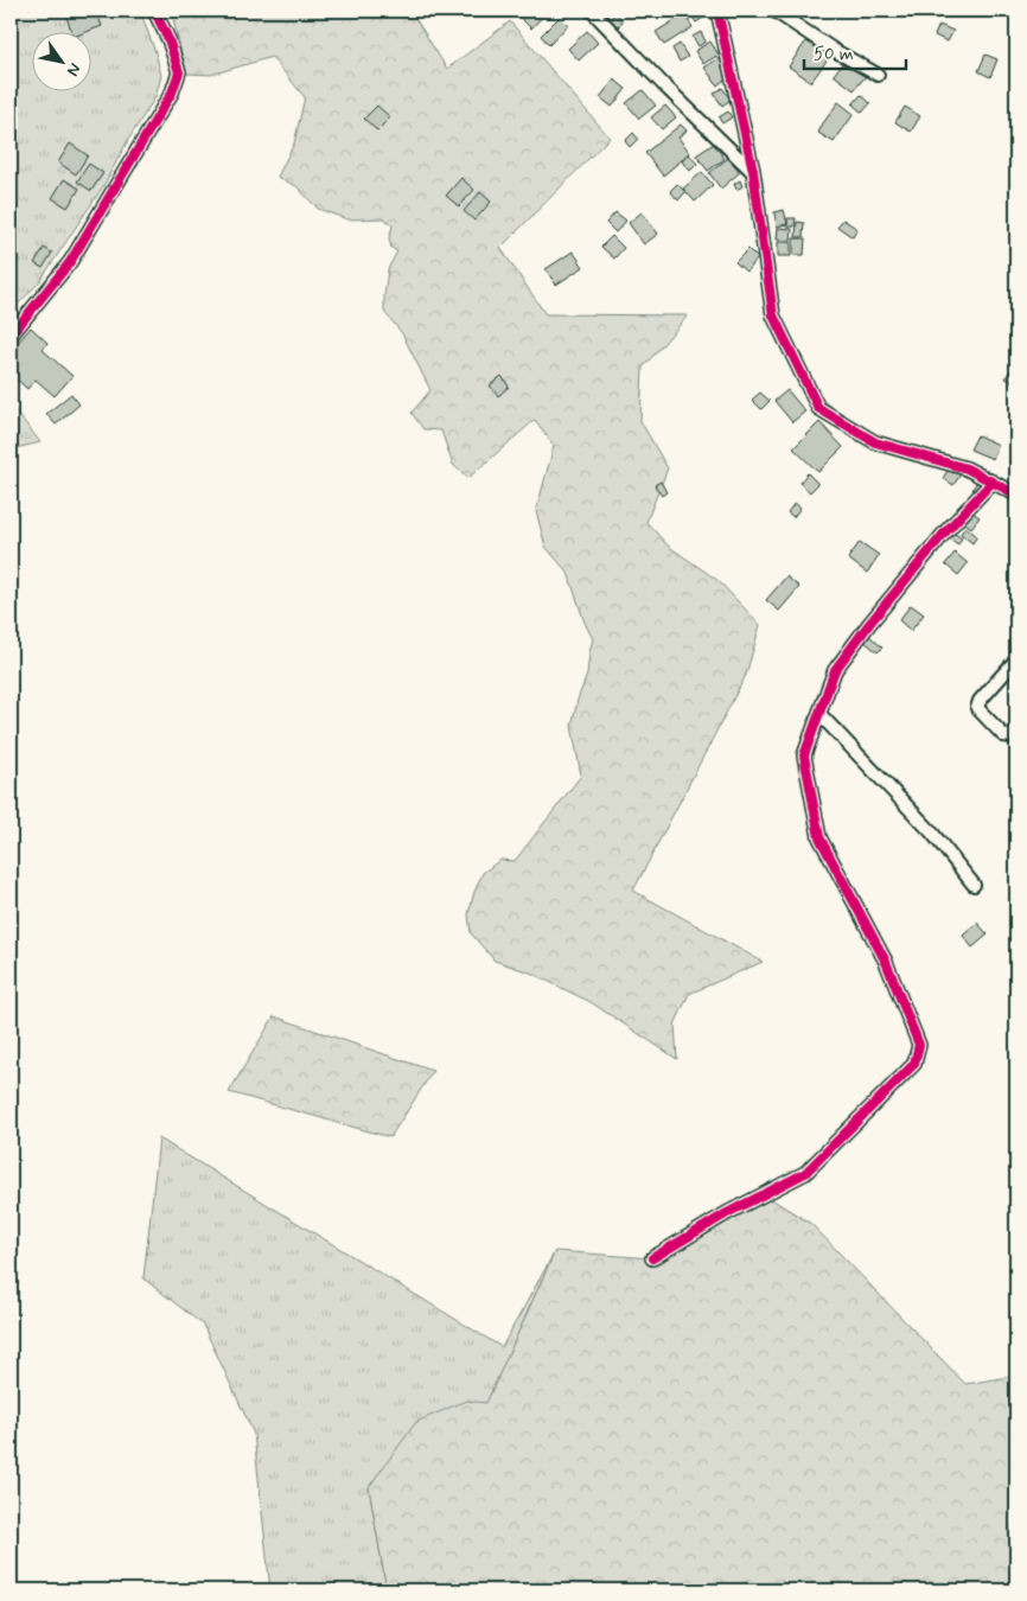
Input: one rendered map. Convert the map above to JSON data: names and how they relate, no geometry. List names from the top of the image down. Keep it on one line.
{"scale_bar":"50 m","north":"bottom right"}
